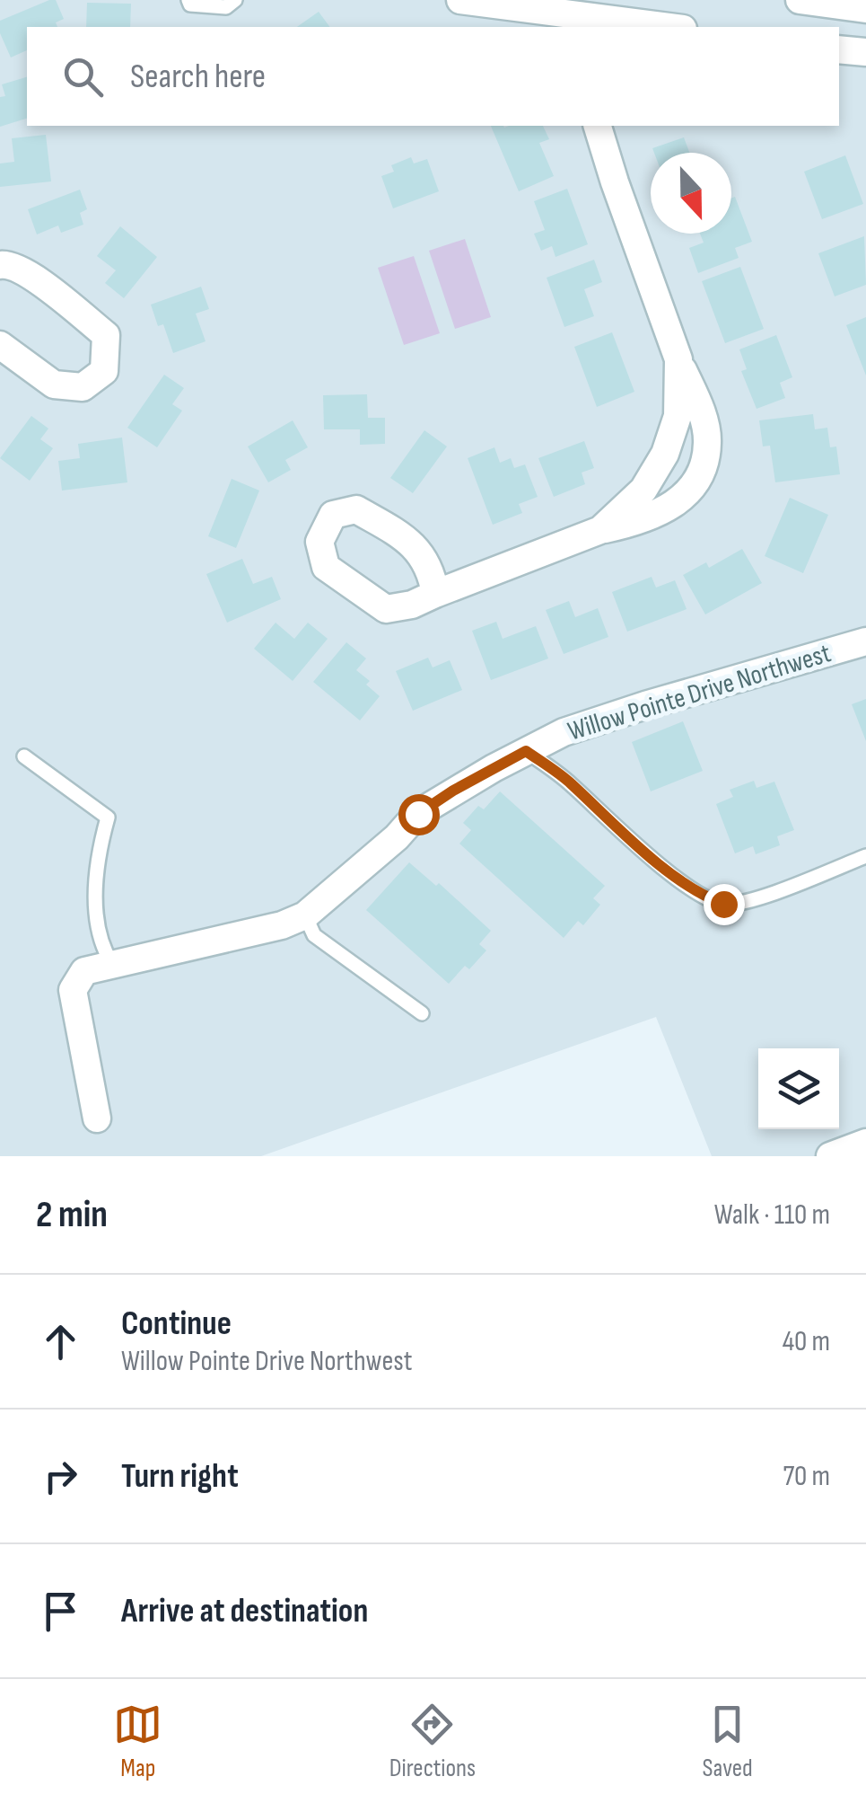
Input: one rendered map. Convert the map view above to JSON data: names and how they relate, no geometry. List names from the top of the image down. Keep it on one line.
{"streets":{"street":["Willow Pointe Drive Northwest"]},"north":"bottom","page":{"search":"Search here","heading":["2 min","Walk · 110 m"],"list":[["Continue","Willow Pointe Drive Northwest","40 m"],["Turn right","70 m"],"Arrive at destination"],"nav":["Map","Directions","Saved"]}}
